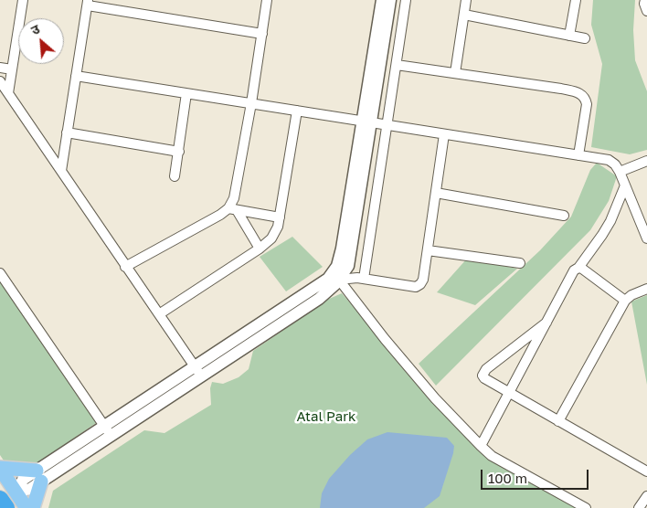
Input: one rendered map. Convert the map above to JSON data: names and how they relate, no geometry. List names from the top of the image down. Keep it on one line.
{"parks":["Atal Park"],"scale_bar":"100 m","north":"top left"}
